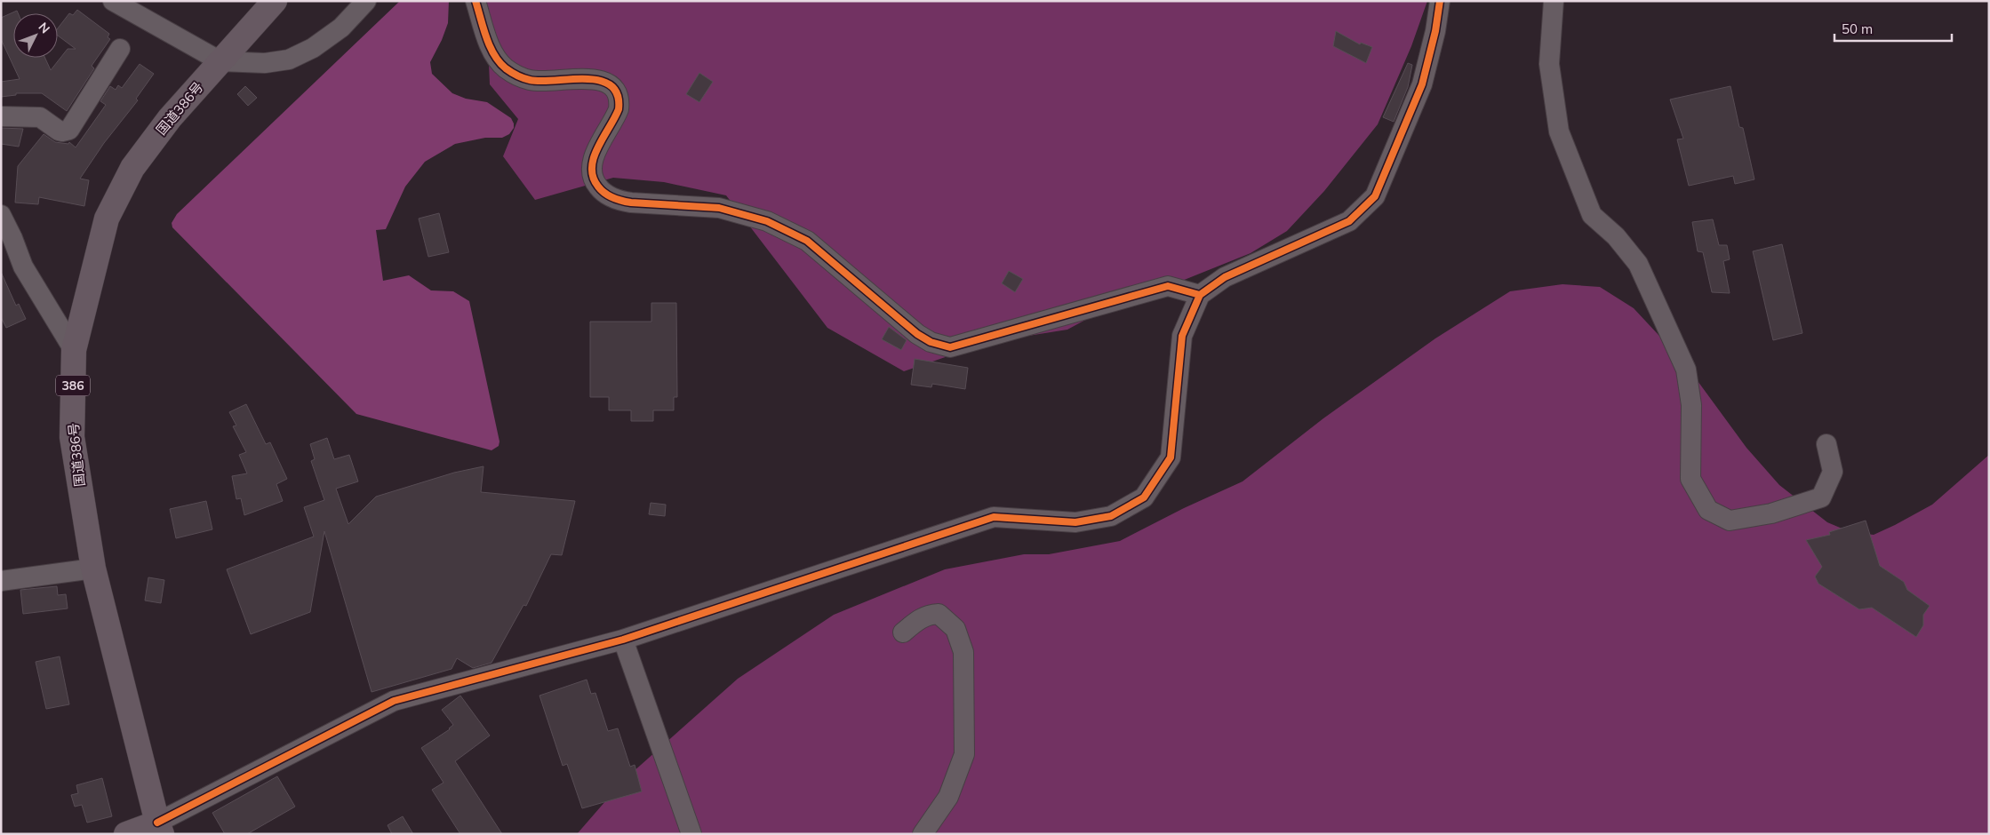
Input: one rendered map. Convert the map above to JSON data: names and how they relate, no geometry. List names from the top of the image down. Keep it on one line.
{"streets":{"highway":["国道386号","386"]},"scale_bar":"50 m","north":"top right"}
